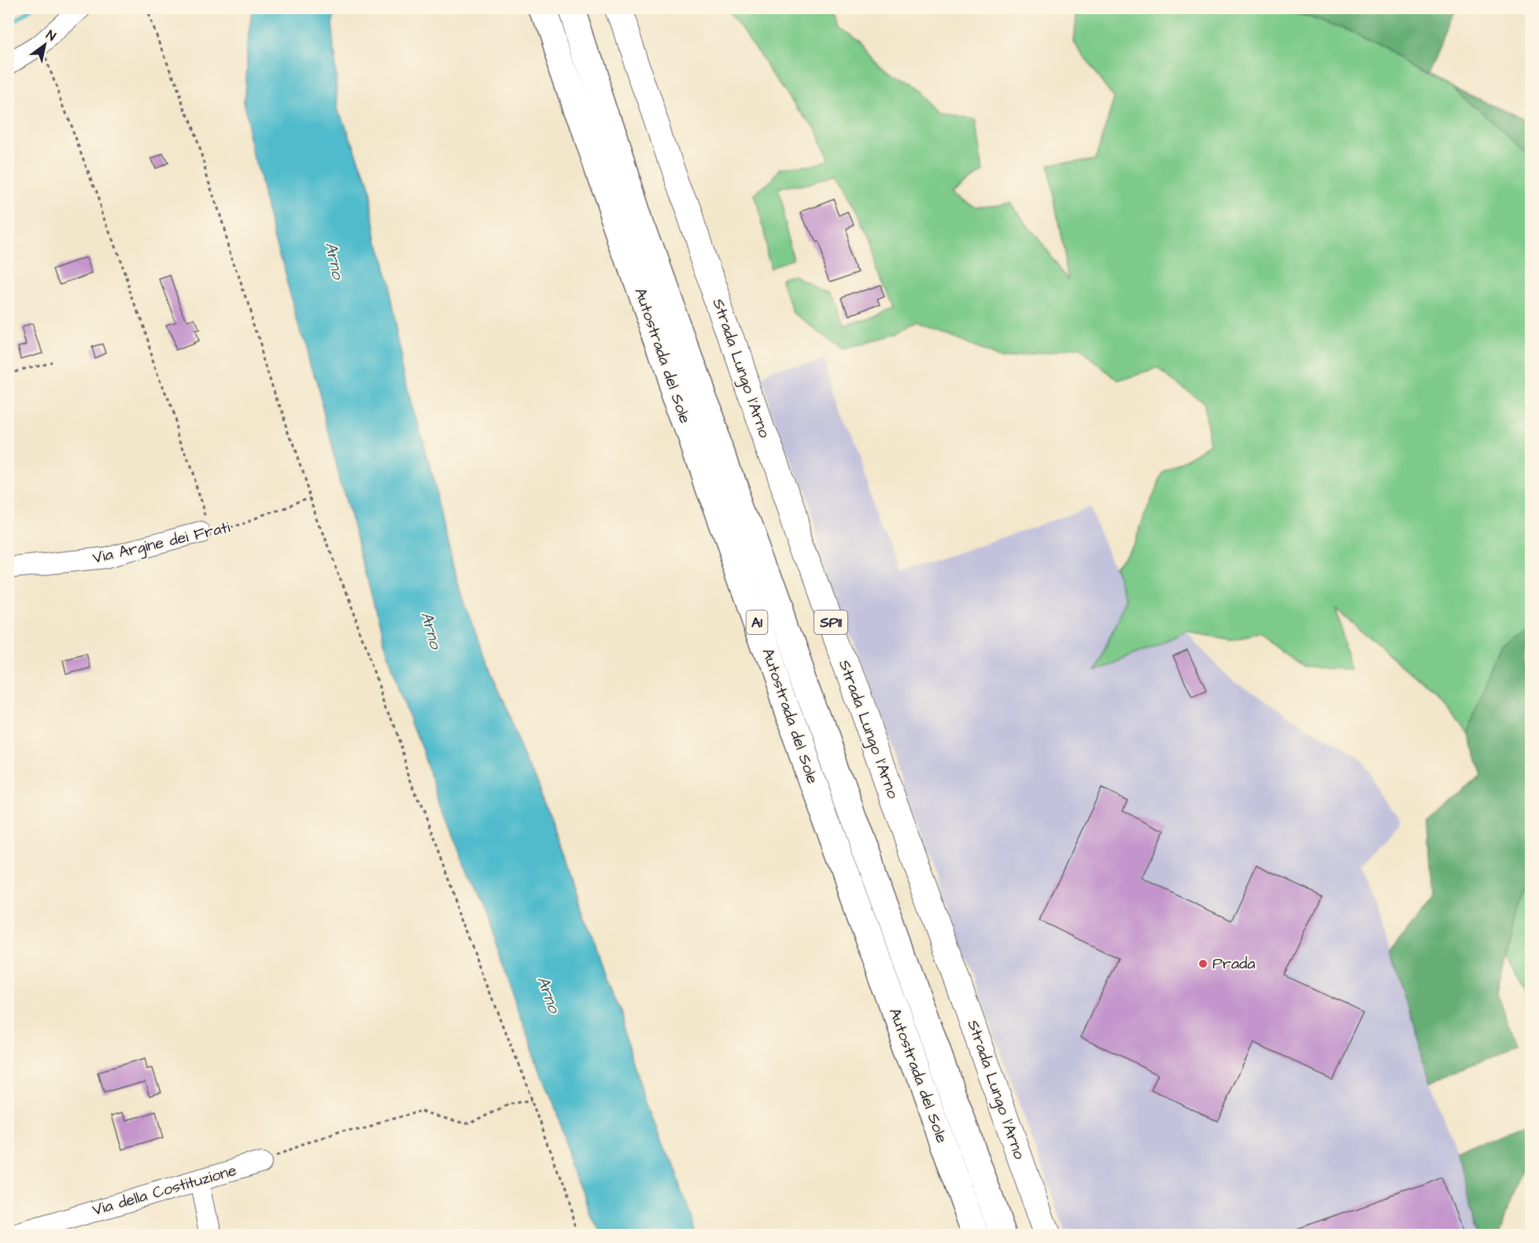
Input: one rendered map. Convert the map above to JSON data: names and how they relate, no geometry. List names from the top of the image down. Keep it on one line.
{"streets":{"highway":["Autostrada del Sole","A1"],"main road":["Strada Lungo l'Arno","SP11"],"street":["Via Argine dei Frati","Via della Costituzione"]},"water":["Arno"],"places":["Prada"],"north":"top right"}
